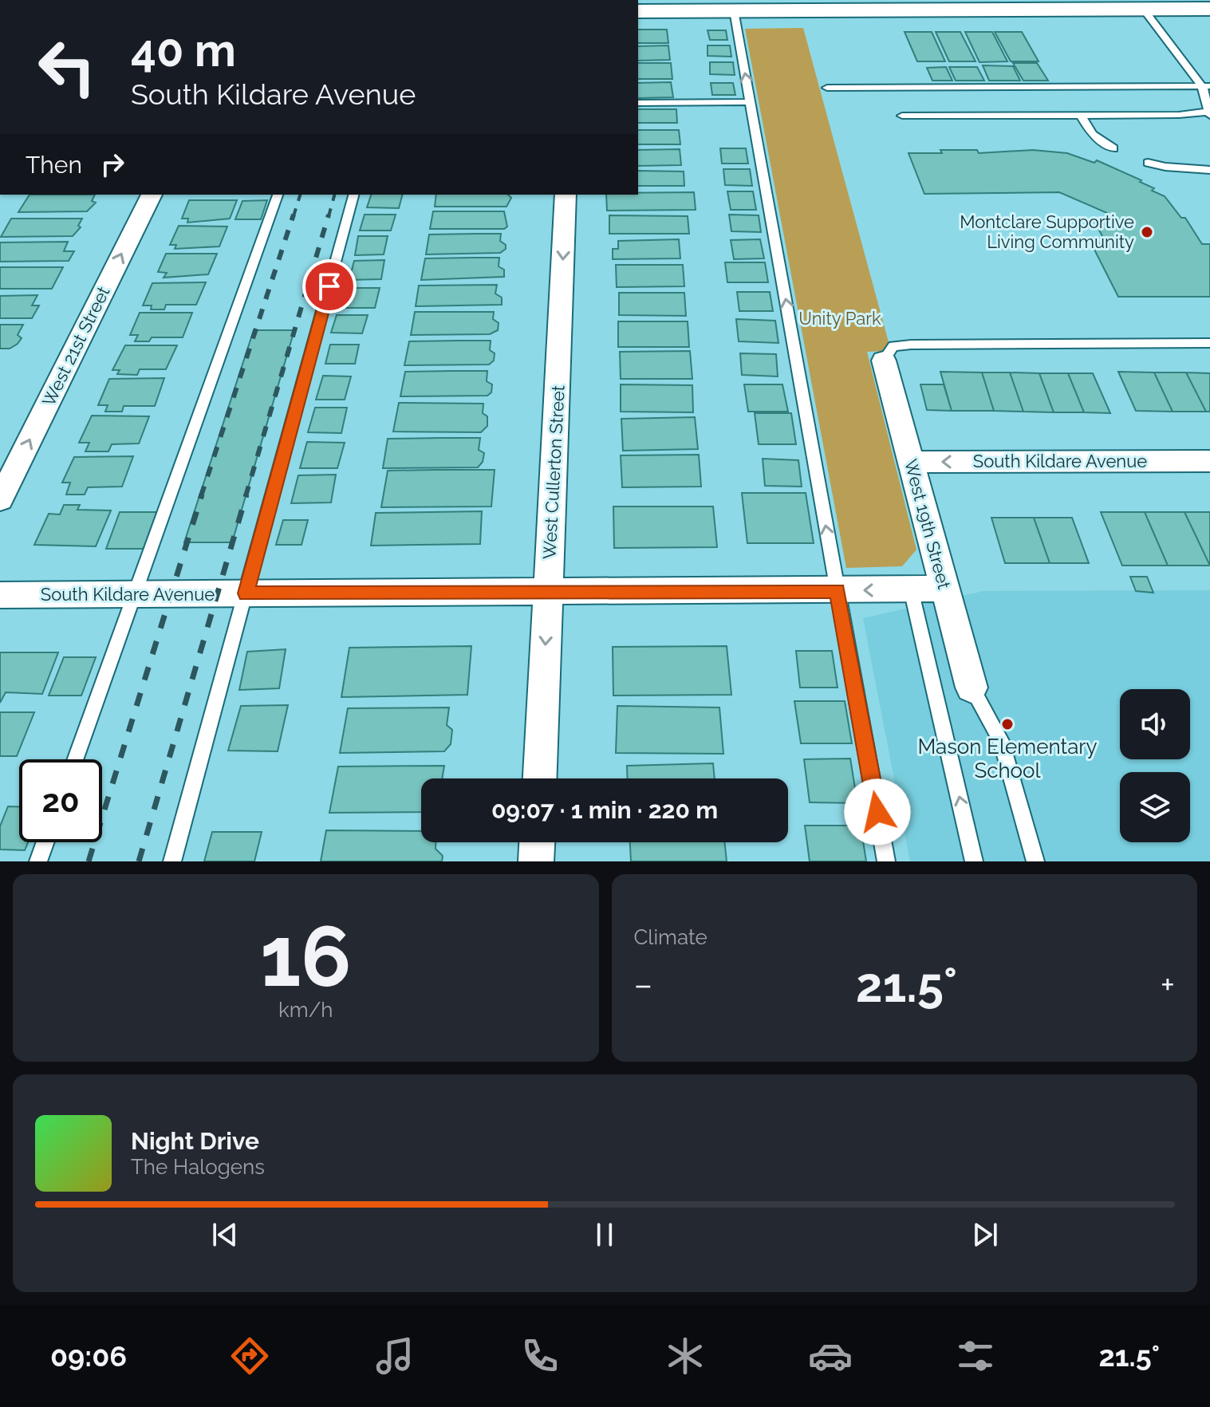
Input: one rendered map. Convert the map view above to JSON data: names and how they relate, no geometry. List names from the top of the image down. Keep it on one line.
{"streets":{"street":["West 21st Street","South Kildare Avenue","West Cullerton Street","West 19th Street"]},"crossings":[["South Kildare Avenue","West Cullerton Street"],["South Kildare Avenue","West 19th Street"]],"one_way":["West 21st Street","West Cullerton Street"],"parks":["Unity Park"],"places":["Montclare Supportive Living Community","Mason Elementary School"],"page":{"turn":["40 m","South Kildare Avenue"],"then":"Then","limit":"20","trip":"09:07 · 1 min · 220 m","tile":[["16","km/h"],"Climate"],"heat":["−","21.5°","+"],"song":["Night Drive","The Halogens"],"tabs":["09:06","21.5°"]}}
